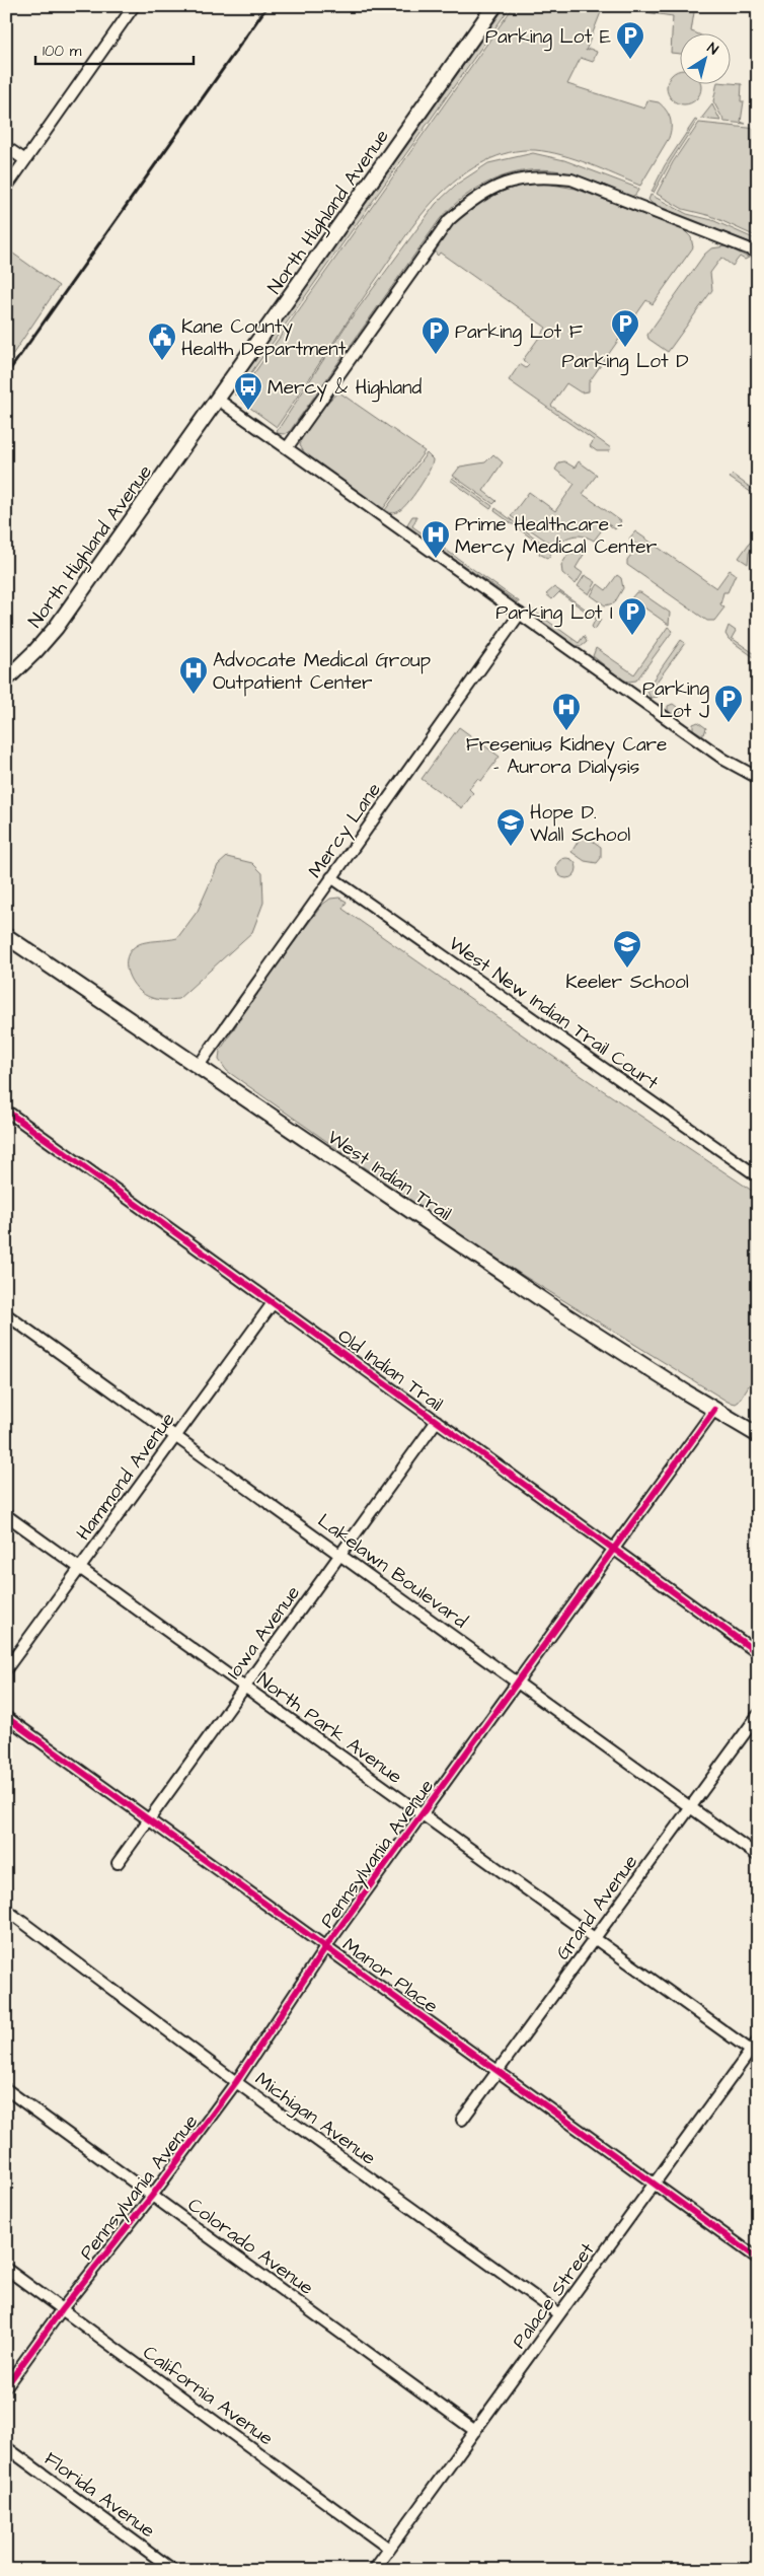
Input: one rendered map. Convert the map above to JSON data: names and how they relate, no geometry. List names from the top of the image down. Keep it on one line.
{"streets":{"main road":["North Highland Avenue","West Indian Trail"],"street":["Mercy Lane","West New Indian Trail Court","Old Indian Trail","Hammond Avenue","Lakelawn Boulevard","Iowa Avenue","North Park Avenue","Pennsylvania Avenue","Grand Avenue","Manor Place","Michigan Avenue","Colorado Avenue","Palace Street","California Avenue","Florida Avenue"]},"crossings":[["Mercy Lane","West New Indian Trail Court"],["Mercy Lane","West Indian Trail"],["West Indian Trail","Pennsylvania Avenue"],["Old Indian Trail","Hammond Avenue"],["Old Indian Trail","Iowa Avenue"],["Old Indian Trail","Pennsylvania Avenue"],["Hammond Avenue","Lakelawn Boulevard"],["Hammond Avenue","North Park Avenue"],["Lakelawn Boulevard","Iowa Avenue"],["Lakelawn Boulevard","Pennsylvania Avenue"],["Lakelawn Boulevard","Grand Avenue"],["Iowa Avenue","North Park Avenue"],["Iowa Avenue","Manor Place"],["North Park Avenue","Pennsylvania Avenue"],["North Park Avenue","Grand Avenue"],["North Park Avenue","Palace Street"],["Pennsylvania Avenue","Manor Place"],["Pennsylvania Avenue","Michigan Avenue"],["Pennsylvania Avenue","Colorado Avenue"],["Pennsylvania Avenue","California Avenue"],["Grand Avenue","Manor Place"],["Manor Place","Palace Street"],["Michigan Avenue","Palace Street"],["Colorado Avenue","Palace Street"],["Palace Street","California Avenue"]],"places":{"parking":["Parking Lot E","Parking Lot D","Parking Lot F","Parking Lot I","Parking Lot J"],"public building":["Kane County Health Department"],"bus stop":["Mercy & Highland"],"hospital":["Prime Healthcare - Mercy Medical Center","Advocate Medical Group Outpatient Center","Fresenius Kidney Care - Aurora Dialysis"],"school or university":["Hope D. Wall School","Keeler School"]},"scale_bar":"100 m","north":"top right"}
